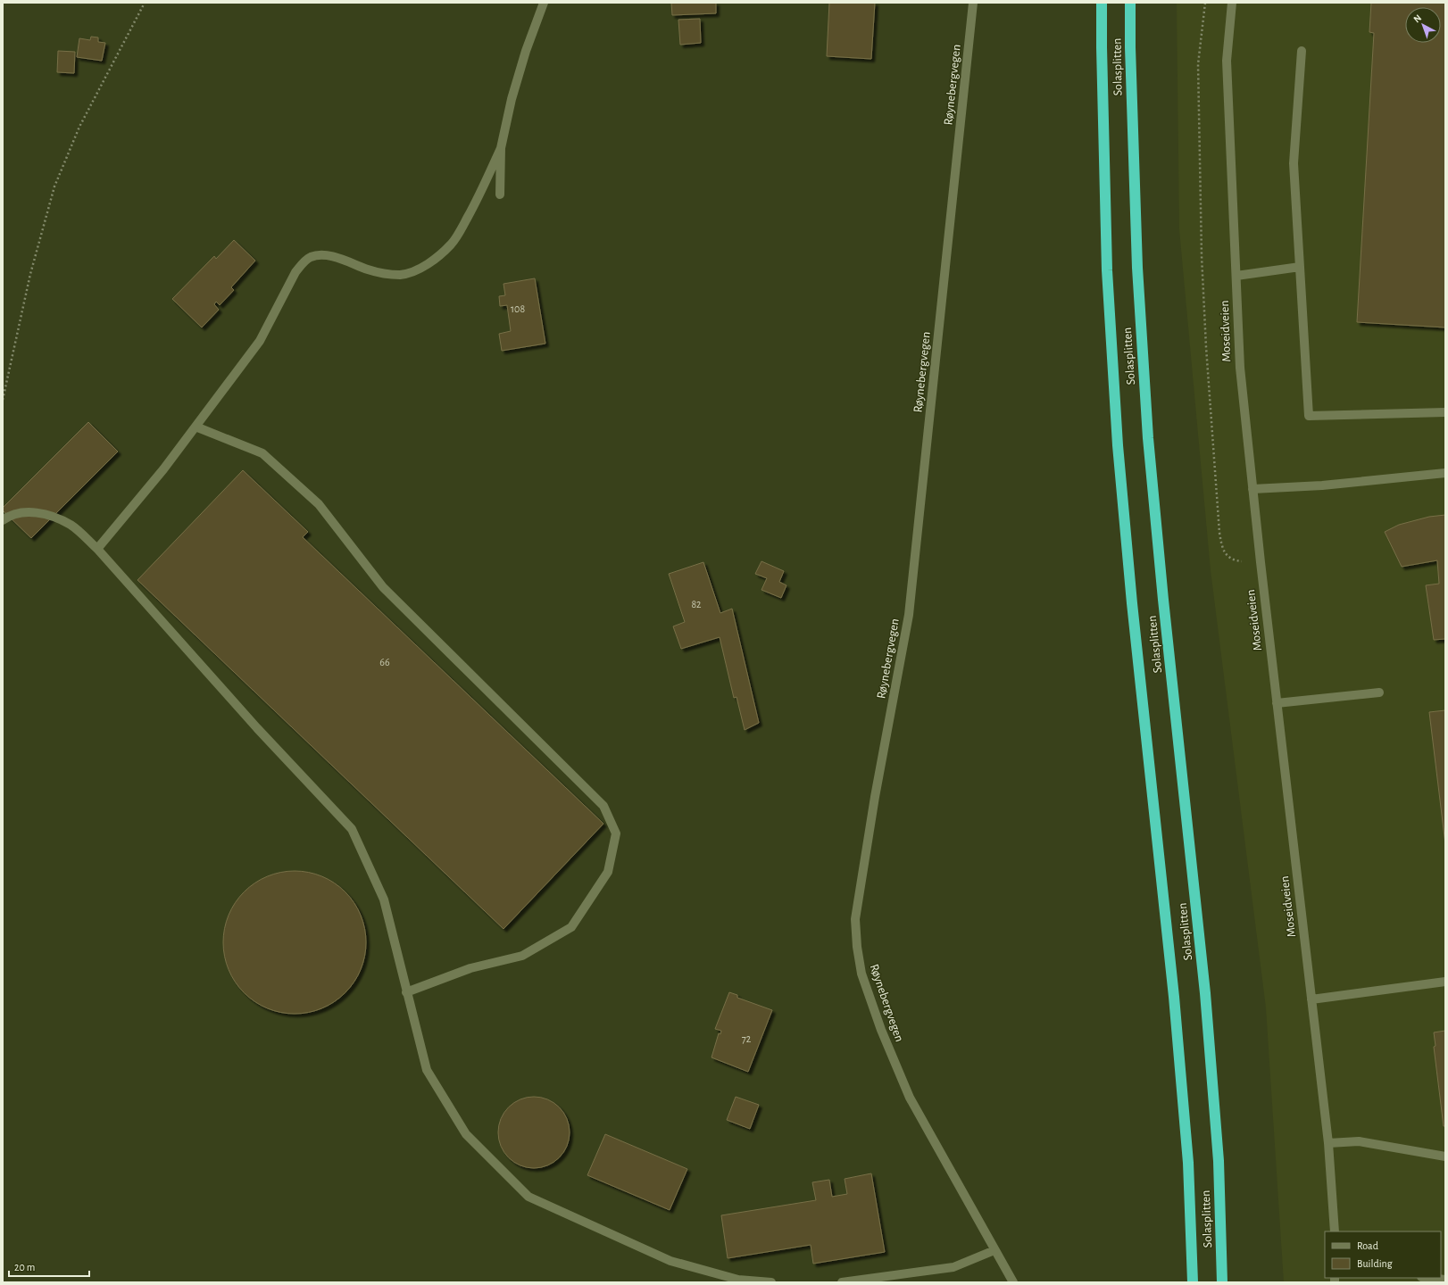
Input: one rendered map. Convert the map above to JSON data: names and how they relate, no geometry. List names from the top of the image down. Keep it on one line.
{"streets":{"highway":["Solasplitten"],"street":["Røynebergvegen","Moseidveien"]},"house_numbers":["108","82","66","72"],"legend":["Road","Building"],"scale_bar":"20 m","north":"top left"}
